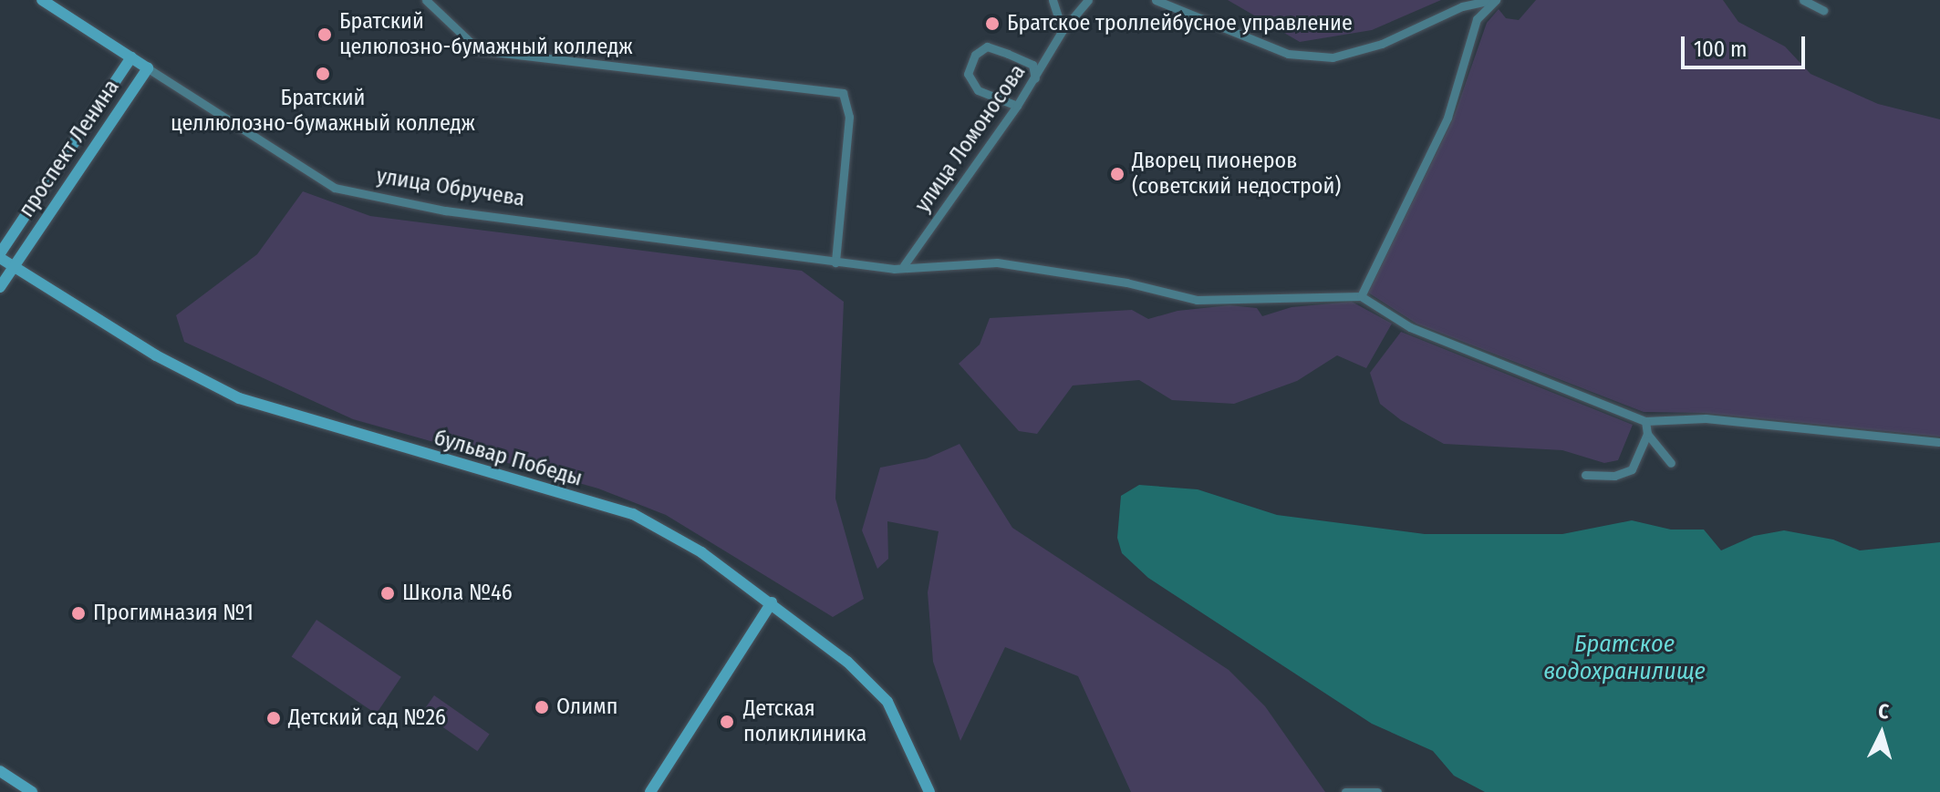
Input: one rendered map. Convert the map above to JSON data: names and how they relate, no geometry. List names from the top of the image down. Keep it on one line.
{"streets":{"street":["улица Ломоносова","проспект Ленина","улица Обручева","бульвар Победы"]},"crossings":[["улица Ломоносова","улица Обручева"],["проспект Ленина","улица Обручева"],["проспект Ленина","бульвар Победы"]],"water":["Братское водохранилище"],"places":["Братское троллейбусное управление","Братский целюлозно-бумажный колледж","Братский целлюлозно-бумажный колледж","Дворец пионеров (советский недострой)","Школа №46","Прогимназия №1","Олимп","Детский сад №26","Детская поликлиника"],"scale_bar":"100 m","north":"top"}
